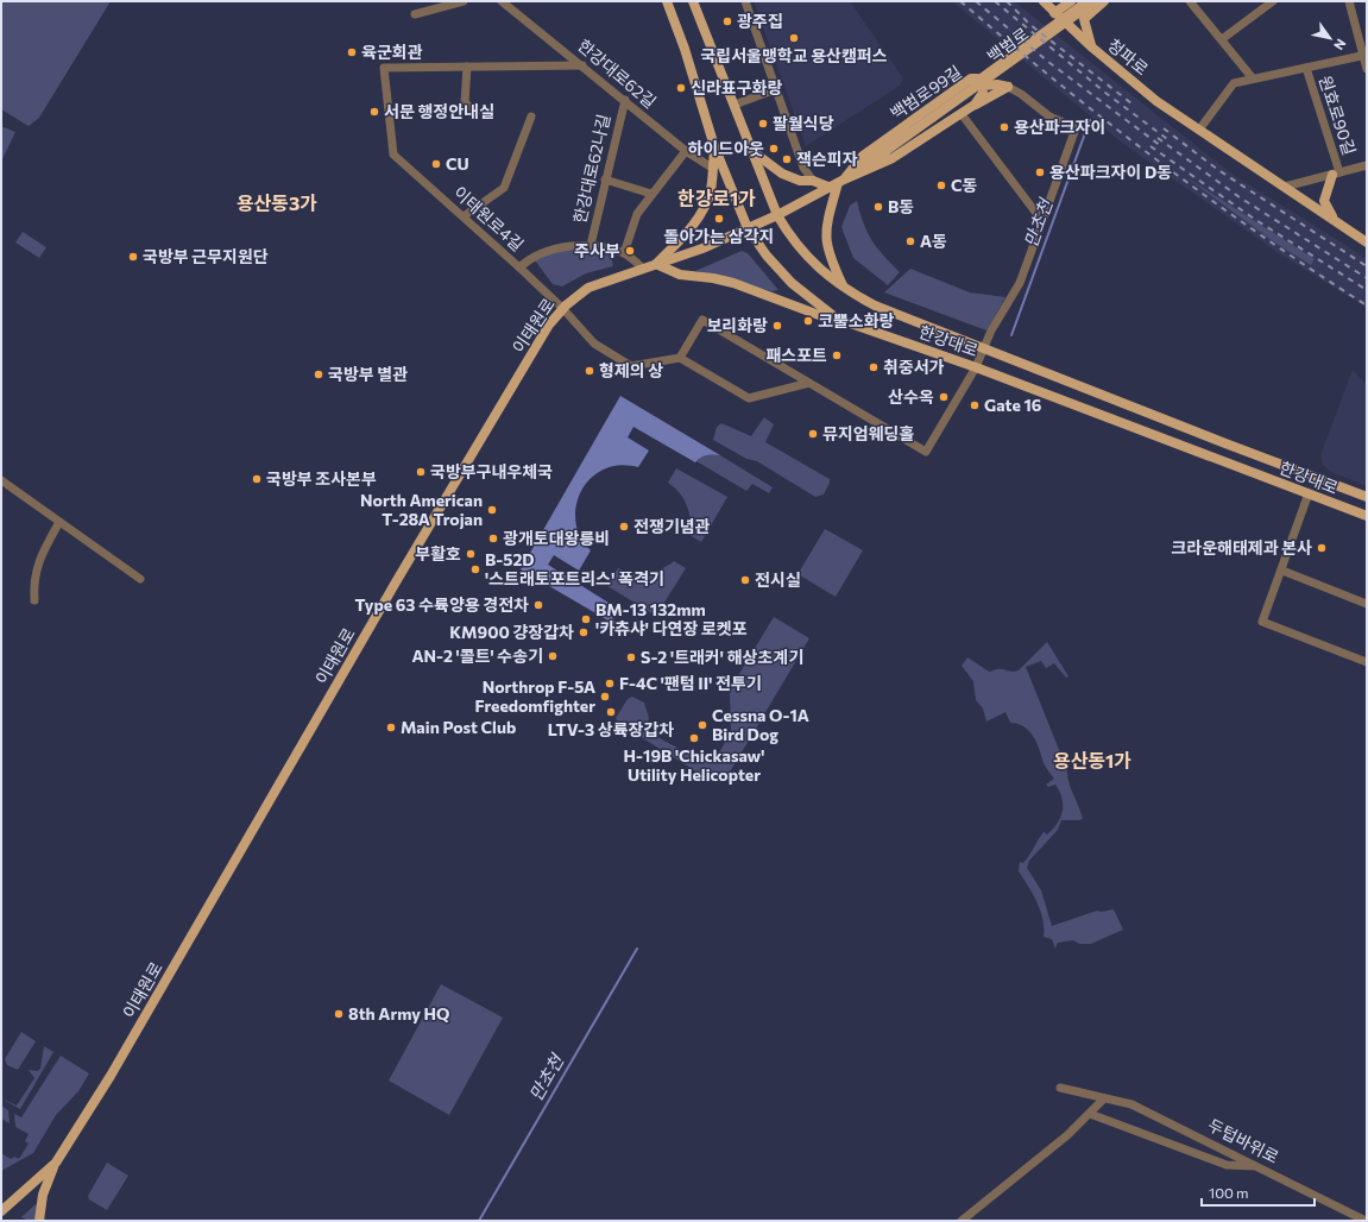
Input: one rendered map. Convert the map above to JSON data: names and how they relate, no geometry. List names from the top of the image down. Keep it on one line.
{"streets":{"main road":["백범로","청파로","백범로99길","이태원로","한강대로"],"street":["한강대로62길","원효로90길","한강대로62나길","이태원로4길","두텁바위로"]},"crossings":[["백범로","백범로99길"],["백범로","이태원로"],["백범로","한강대로"],["청파로","원효로90길"],["한강대로62길","한강대로62나길"],["이태원로4길","이태원로"],["이태원로","한강대로"]],"districts":["한강로1가","용산동3가","용산동1가"],"water":["만초천"],"places":["광주집","국립서울맹학교 용산캠퍼스","육군회관","신라표구화랑","서문 행정안내실","팔월식당","용산파크자이","하이드아웃","잭슨피자","CU","용산파크자이 D동","C동","B동","돌아가는 삼각지","A동","주사부","국방부 근무지원단","코뿔소화랑","보리화랑","패스포트","취중서가","형제의 상","국방부 별관","산수옥","Gate 16","뮤지엄웨딩홀","국방부구내우체국","국방부 조사본부","North American T-28A Trojan","전쟁기념관","광개토대왕릉비","크라운해태제과 본사","부활호","B-52D '스트래토포트리스' 폭격기","전시실","Type 63 수륙양용 경전차","BM-13 132mm '카츄샤' 다연장 로켓포","KM900 걍장갑차","AN-2 '콜트' 수송기","S-2 '트래커' 해상초계기","F-4C '팬텀 II' 전투기","Northrop F-5A Freedomfighter","LTV-3 상륙장갑차","Cessna O-1A Bird Dog","Main Post Club","H-19B 'Chickasaw' Utility Helicopter","8th Army HQ"],"scale_bar":"100 m","north":"bottom right"}
